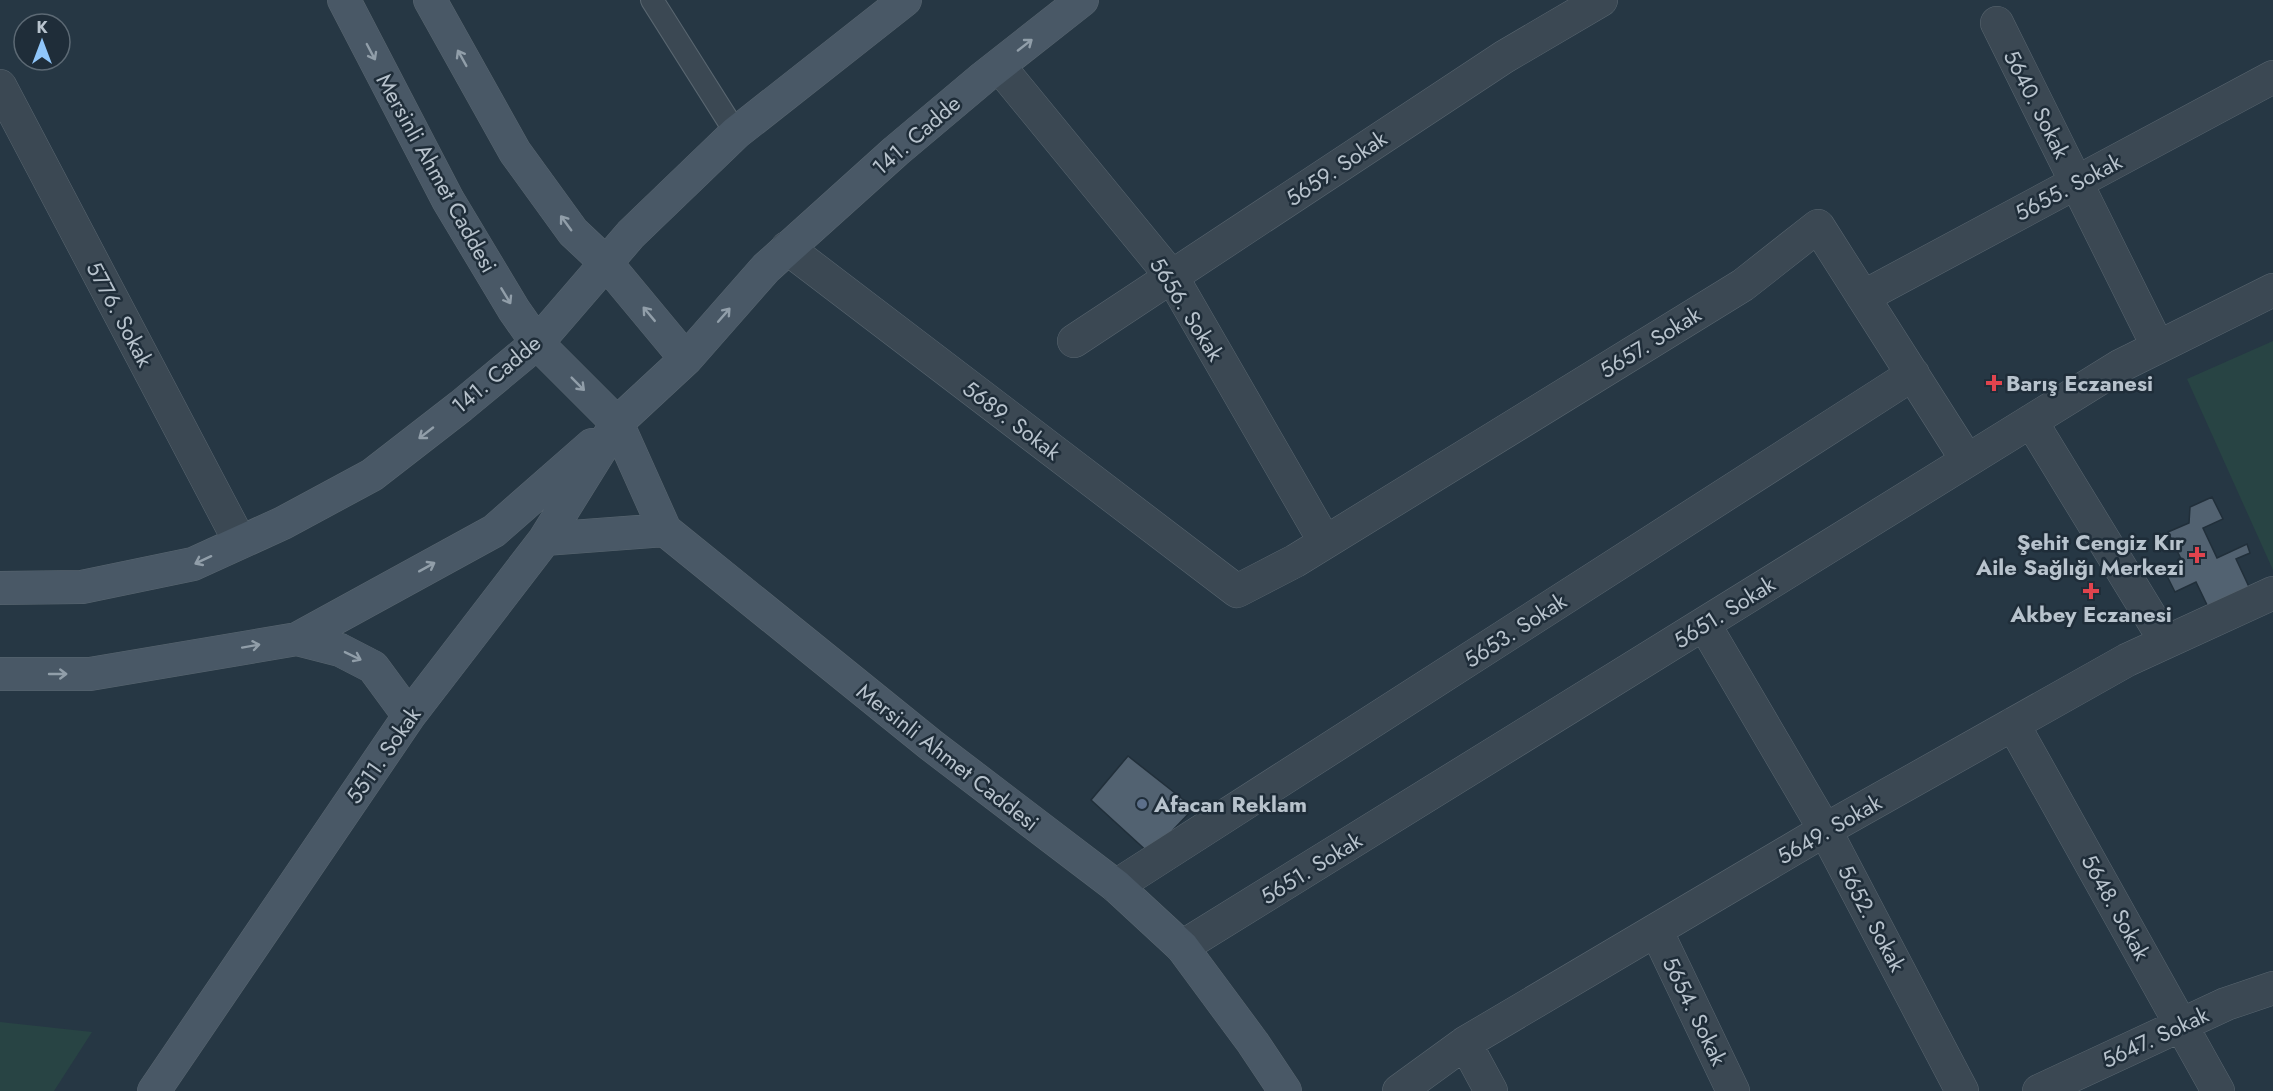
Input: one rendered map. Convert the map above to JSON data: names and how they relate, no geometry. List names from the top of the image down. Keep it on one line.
{"streets":{"street":["5640. Sokak","141. Cadde","5659. Sokak","Mersinli Ahmet Caddesi","5655. Sokak","5656. Sokak","5776. Sokak","5657. Sokak","5689. Sokak","5651. Sokak","5653. Sokak","5511. Sokak","5649. Sokak","5648. Sokak","5652. Sokak","5654. Sokak","5647. Sokak"]},"crossings":[["5640. Sokak","5655. Sokak"],["5640. Sokak","5651. Sokak"],["141. Cadde","Mersinli Ahmet Caddesi"],["141. Cadde","5656. Sokak"],["141. Cadde","5776. Sokak"],["141. Cadde","5689. Sokak"],["141. Cadde","5511. Sokak"],["5659. Sokak","5656. Sokak"],["Mersinli Ahmet Caddesi","5651. Sokak"],["Mersinli Ahmet Caddesi","5653. Sokak"],["Mersinli Ahmet Caddesi","5511. Sokak"],["5655. Sokak","5657. Sokak"],["5656. Sokak","5657. Sokak"],["5657. Sokak","5689. Sokak"],["5657. Sokak","5651. Sokak"],["5657. Sokak","5653. Sokak"],["5651. Sokak","5652. Sokak"],["5649. Sokak","5648. Sokak"],["5649. Sokak","5652. Sokak"],["5649. Sokak","5654. Sokak"],["5648. Sokak","5647. Sokak"]],"places":{"health":["Barış Eczanesi","Şehit Cengiz Kır Aile Sağlığı Merkezi","Akbey Eczanesi"],"other":["Afacan Reklam"]},"north":"top"}
